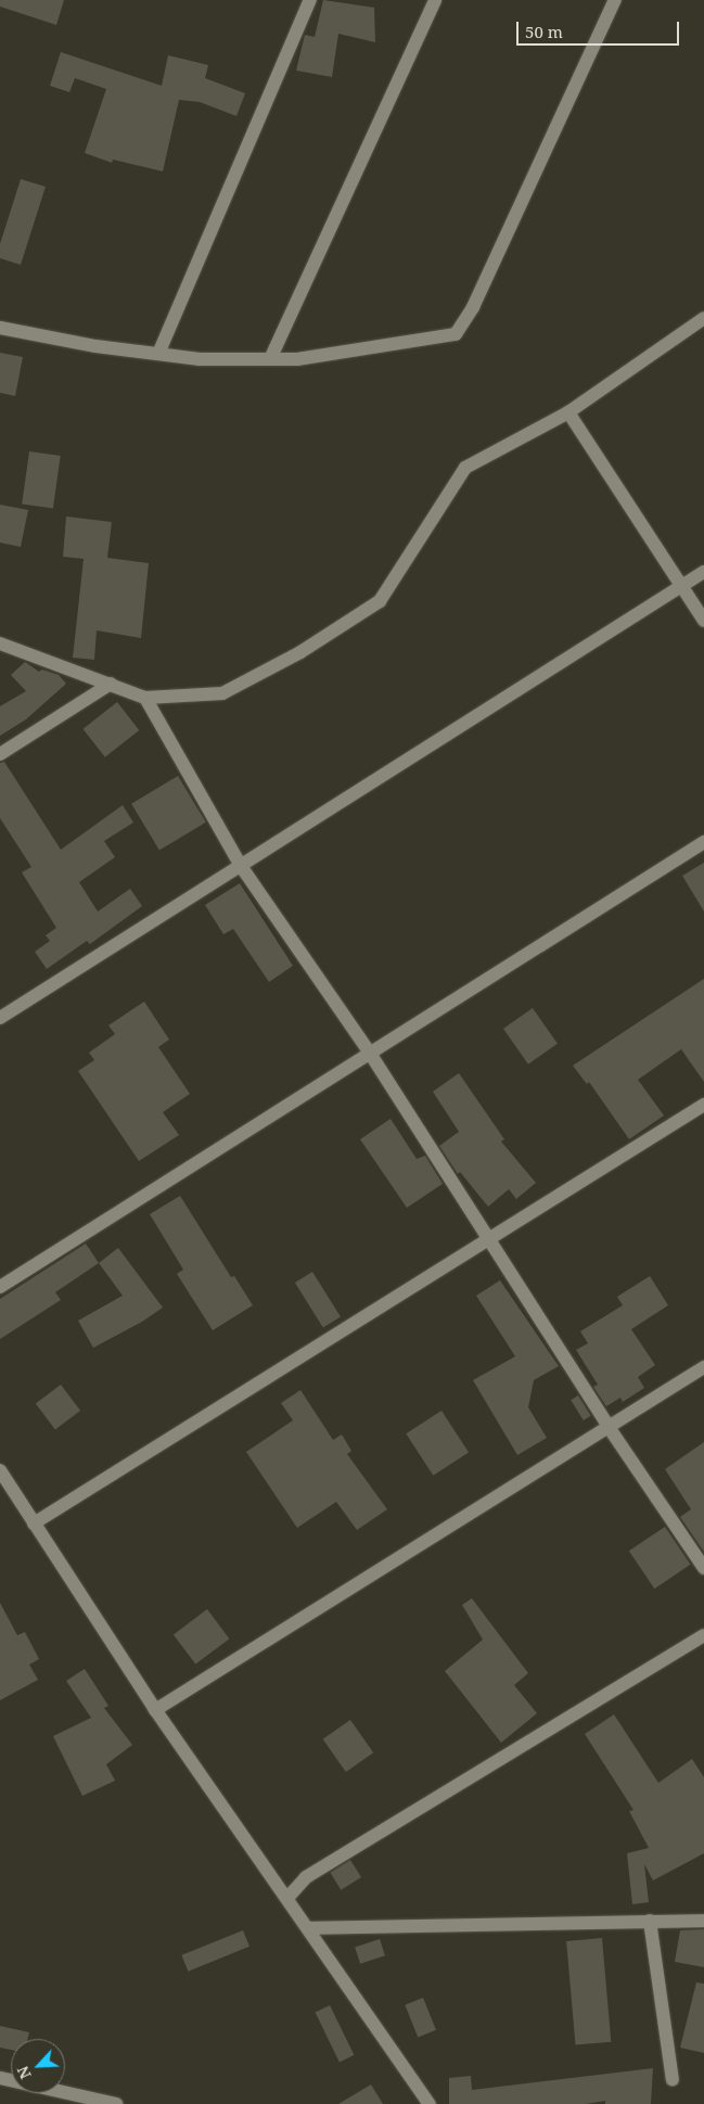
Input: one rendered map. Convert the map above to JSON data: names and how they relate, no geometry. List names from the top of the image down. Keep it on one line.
{"scale_bar":"50 m","north":"bottom left"}
